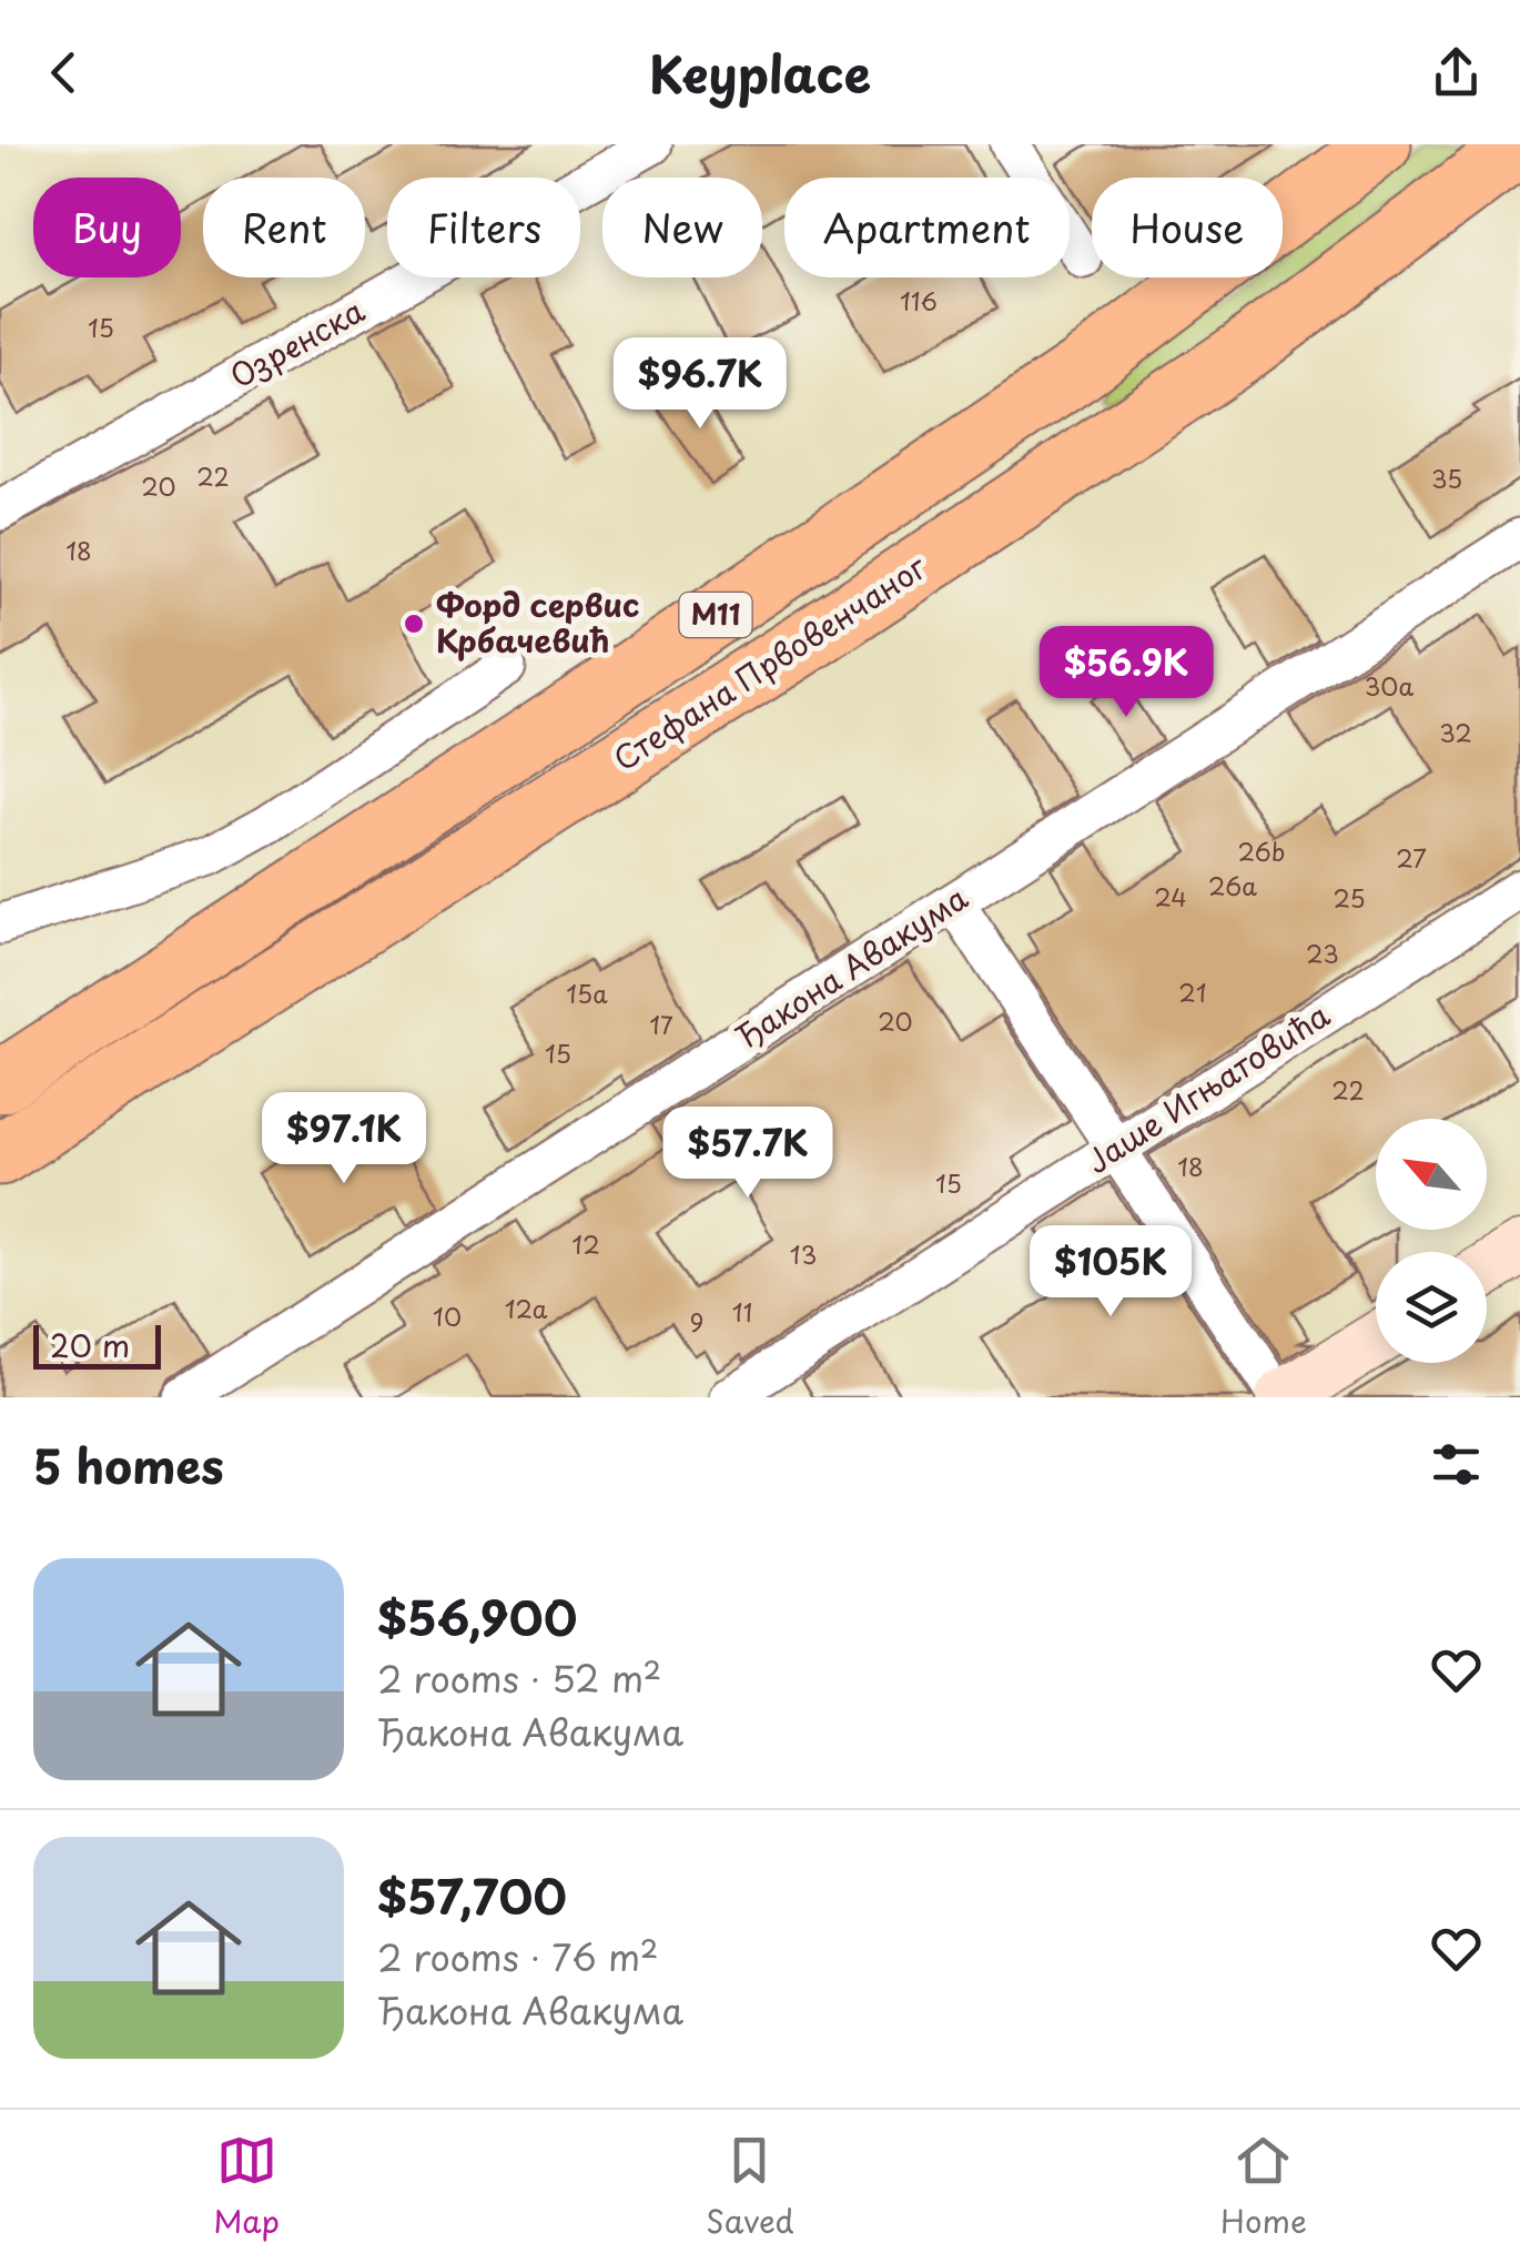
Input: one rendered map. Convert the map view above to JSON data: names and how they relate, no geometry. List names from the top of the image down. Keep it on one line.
{"streets":{"highway":["M11","Стефана Првовенчаног"],"street":["Озренска","Ђакона Авакума","Јаше Игњатовића"]},"places":["Форд сервис Крбачевић"],"house_numbers":["116","15","22","35","20","18","30a","32","26b","27","26a","24","25","23","21","15a","20","17","15","22","18","15","12","13","12a","11","10","9"],"scale_bar":"20 m","north":"top left","page":{"header":"Keyplace","chip":["Buy","Rent","Filters","New","Apartment","House"],"price":["$96.7K","$56.9K","$97.1K","$57.7K","$105K"],"scale":"20 m","heading":"5 homes","list":[{"name":"$56,900","note":"2 rooms · 52 m² · Ђакона Авакума"},{"name":"$57,700","note":"2 rooms · 76 m² · Ђакона Авакума"}],"tabs":["Map","Saved","Home"]}}
